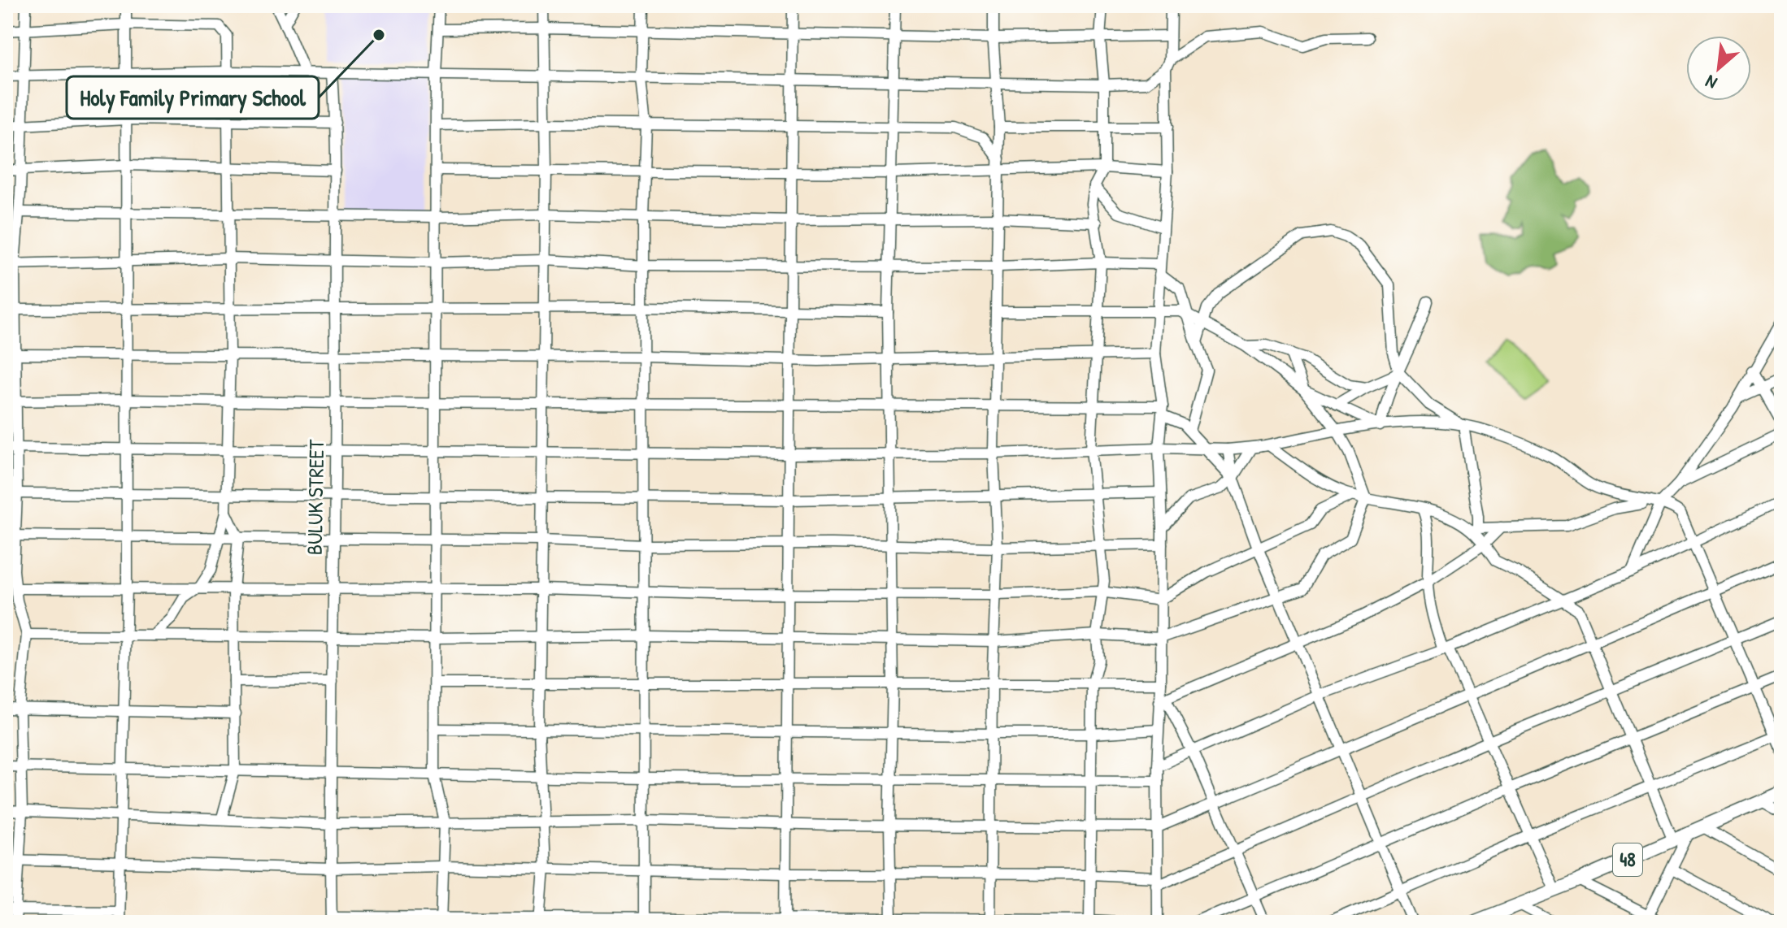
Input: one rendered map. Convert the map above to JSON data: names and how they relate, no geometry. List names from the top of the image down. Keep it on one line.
{"streets":{"main road":["48"],"street":["BULUK STREET"]},"places":["Holy Family Primary School"],"north":"bottom left"}
